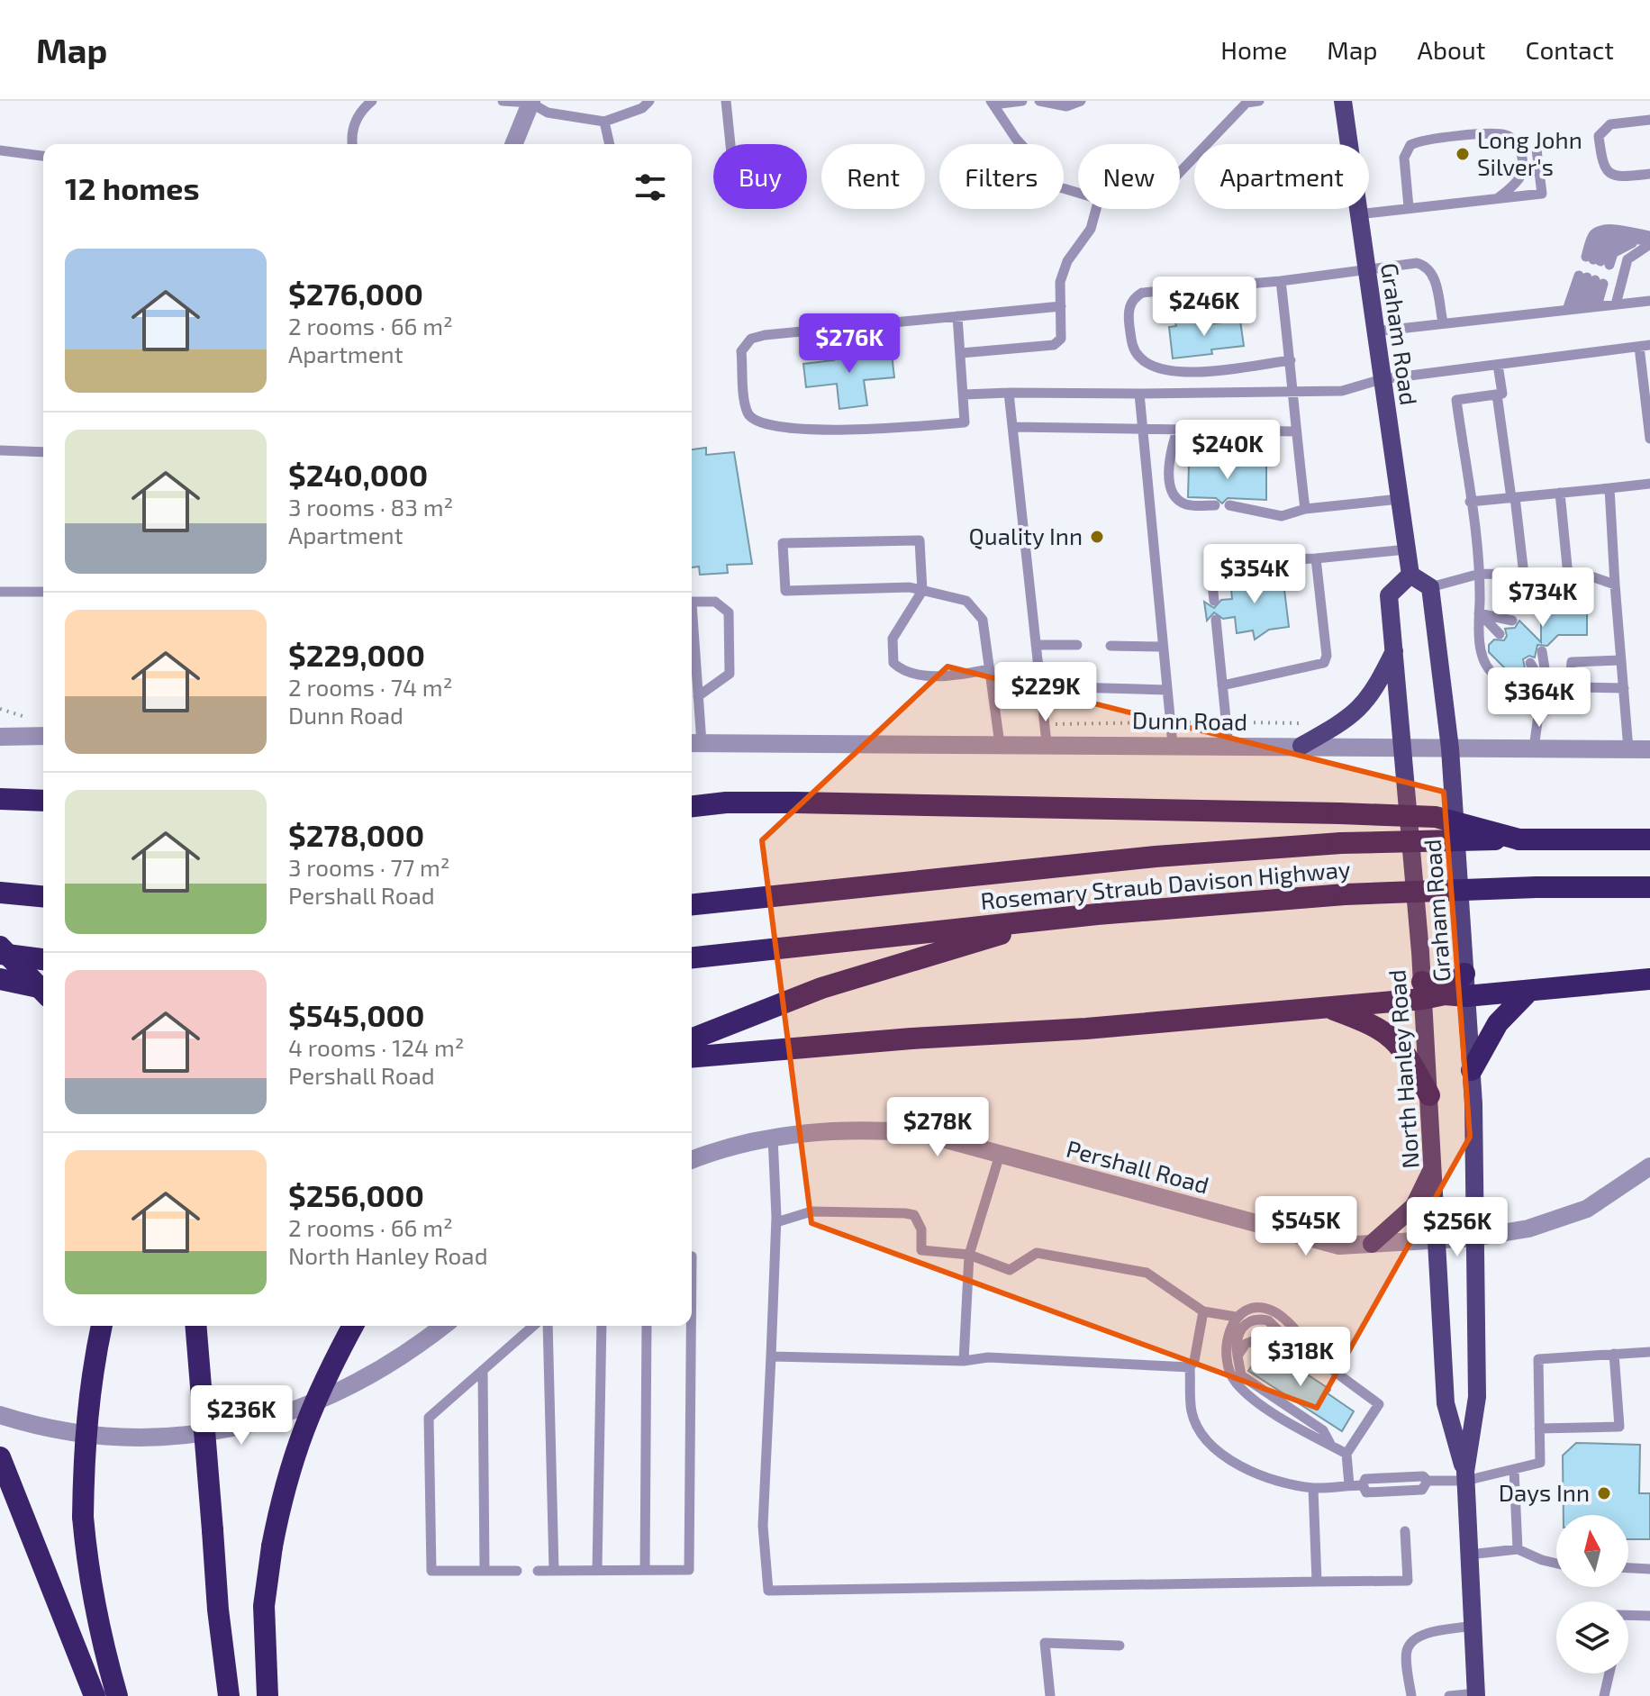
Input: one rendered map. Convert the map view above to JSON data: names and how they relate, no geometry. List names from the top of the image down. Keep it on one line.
{"streets":{"highway":["Rosemary Straub Davison Highway"],"main road":["Graham Road","North Hanley Road"],"street":["Dunn Road","Pershall Road"]},"crossings":[["Graham Road","Dunn Road"],["Graham Road","North Hanley Road"],["Dunn Road","North Hanley Road"],["North Hanley Road","Pershall Road"]],"places":["Long John Silver's","Quality Inn","Days Inn"],"north":"top","page":{"header":"Map","nav":["Home","Map","About","Contact"],"chip":["Buy","Rent","Filters","New","Apartment"],"heading":"12 homes","list":[{"name":"$276,000","note":"2 rooms · 66 m² · Apartment"},{"name":"$240,000","note":"3 rooms · 83 m² · Apartment"},{"name":"$229,000","note":"2 rooms · 74 m² · Dunn Road"},{"name":"$278,000","note":"3 rooms · 77 m² · Pershall Road"},{"name":"$545,000","note":"4 rooms · 124 m² · Pershall Road"},{"name":"$256,000","note":"2 rooms · 66 m² · North Hanley Road"}],"price":["$246K","$276K","$240K","$354K","$734K","$229K","$364K","$278K","$545K","$256K","$318K","$236K"]}}
